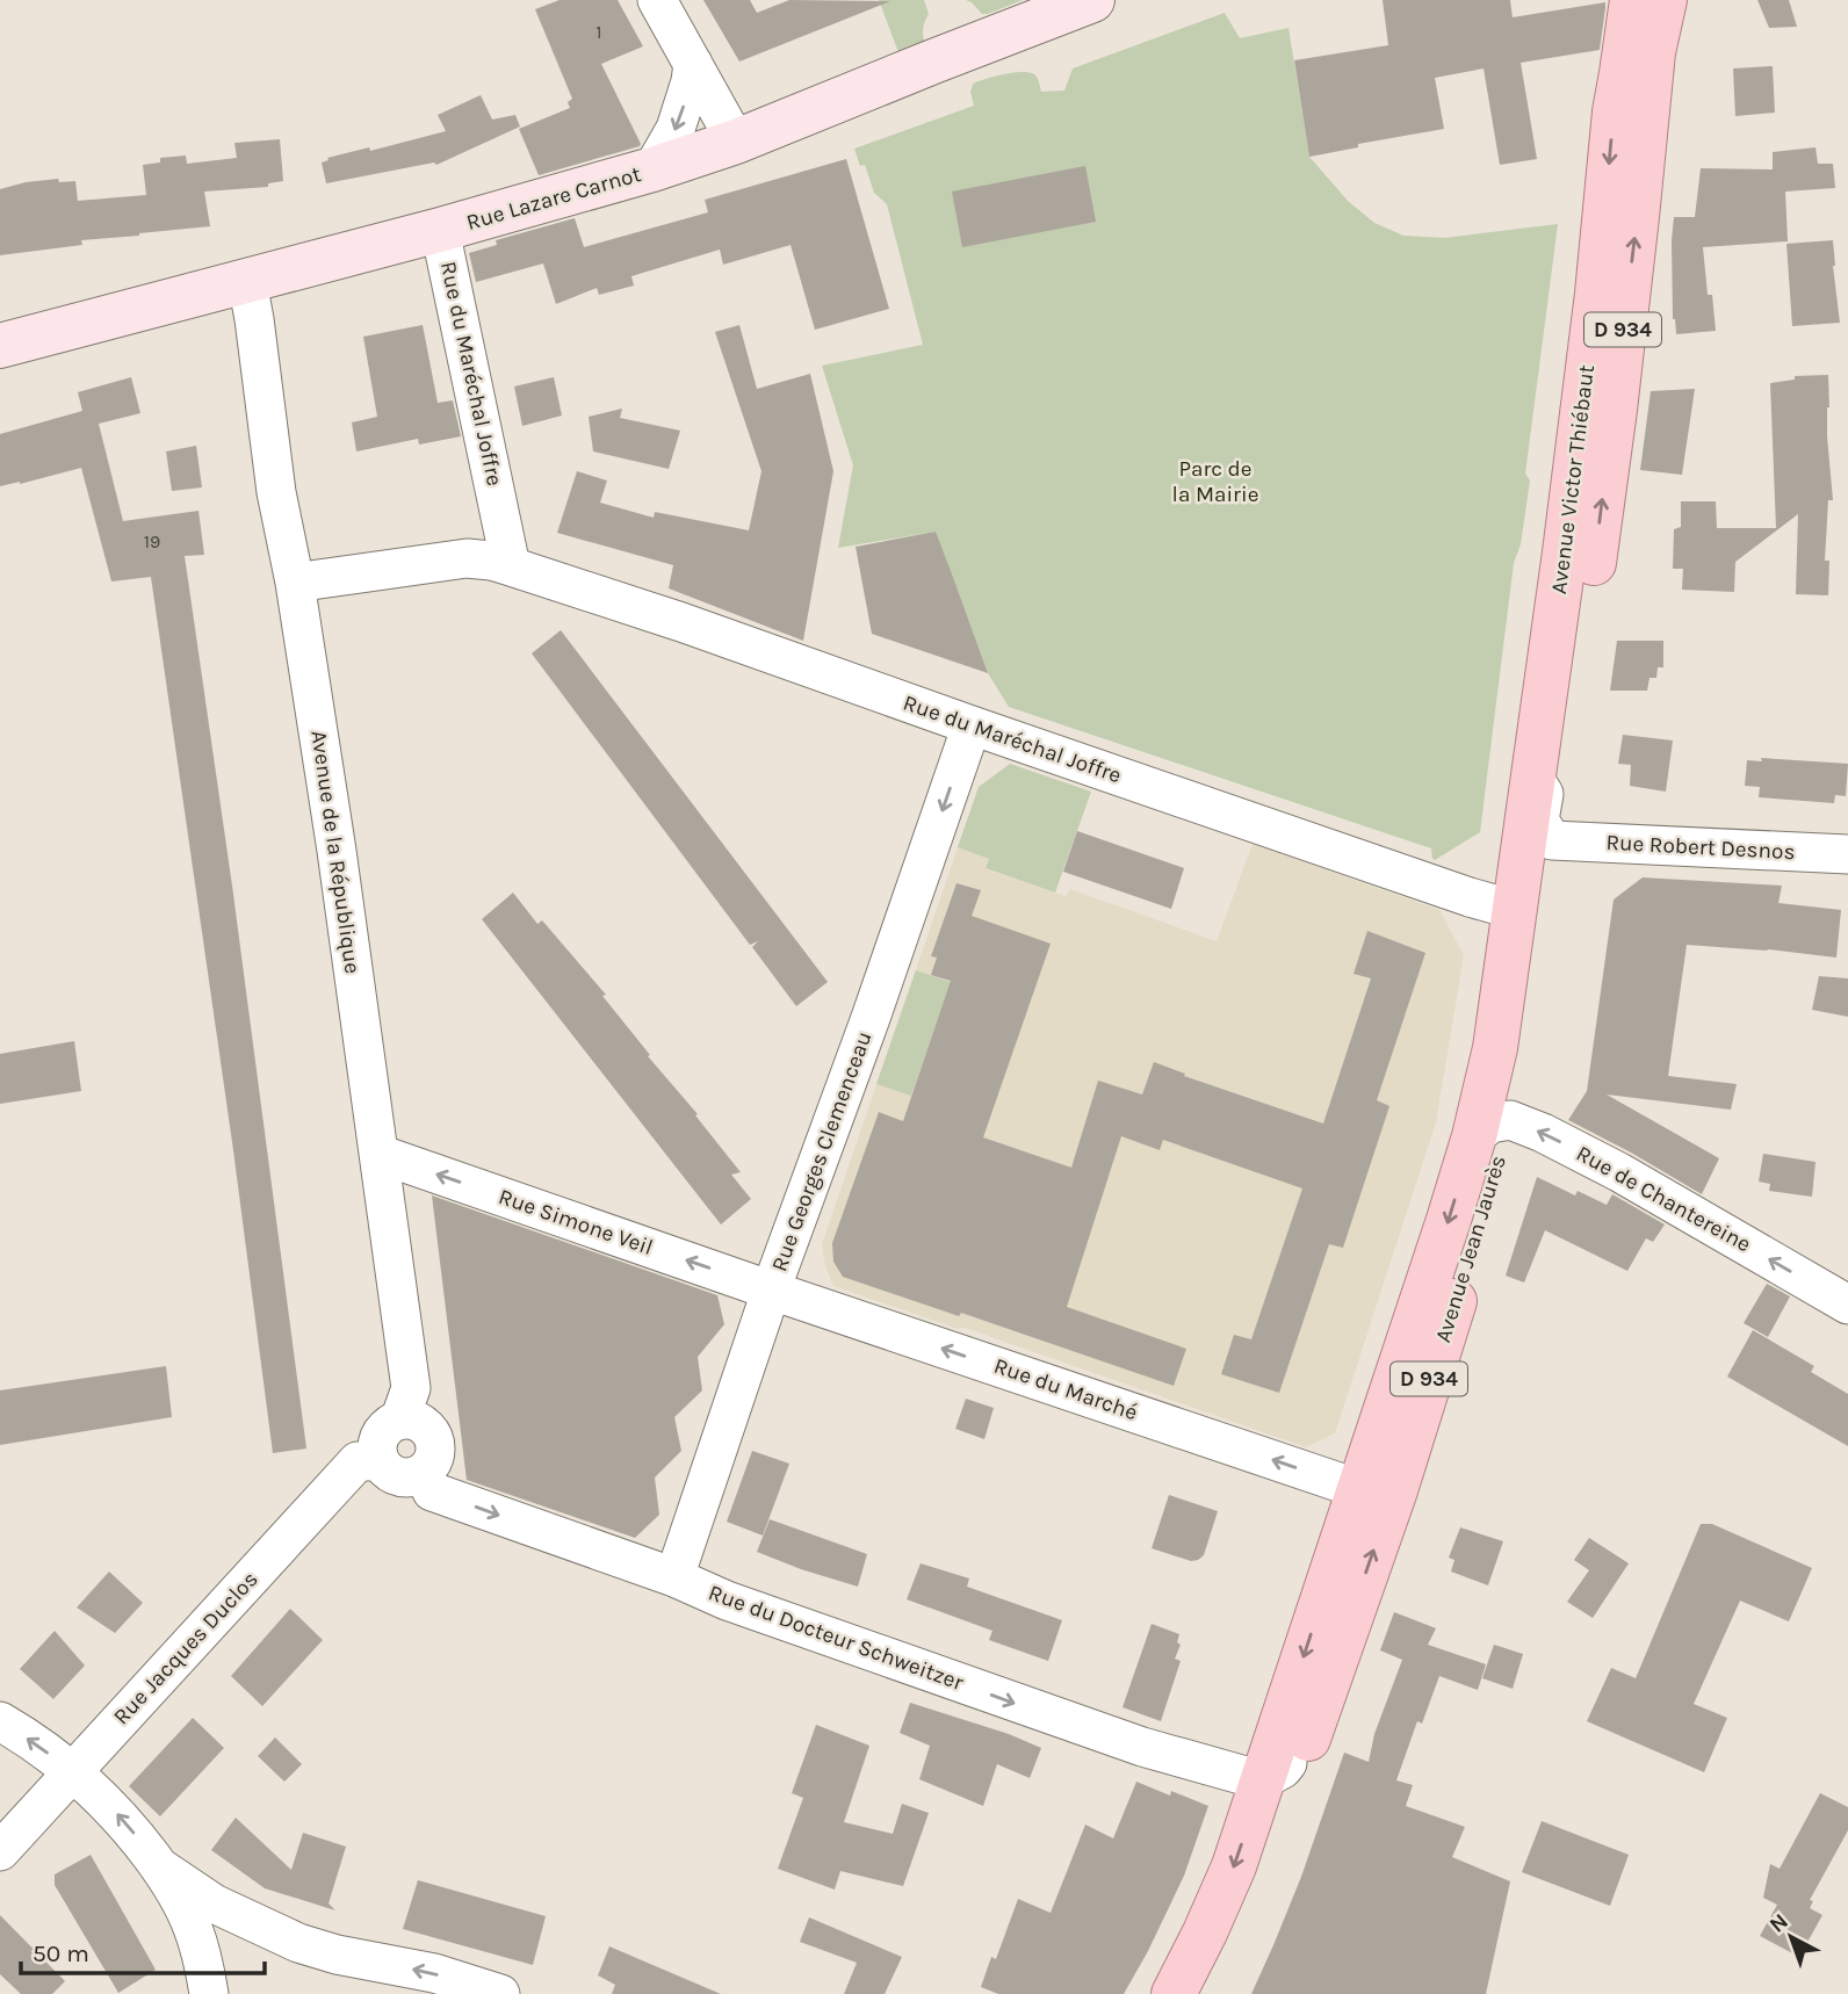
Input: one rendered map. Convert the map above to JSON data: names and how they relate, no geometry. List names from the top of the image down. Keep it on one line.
{"streets":{"main road":["D 934","Avenue Victor Thiébaut","Avenue Jean Jaurès"],"street":["Rue Lazare Carnot","Rue du Maréchal Joffre","Rue Robert Desnos","Avenue de la République","Rue Georges Clemenceau","Rue de Chantereine","Rue Simone Veil","Rue du Marché","Rue du Docteur Schweitzer","Rue Jacques Duclos"]},"crossings":[["Rue Lazare Carnot","Rue du Maréchal Joffre"],["Rue Lazare Carnot","Avenue de la République"],["Rue du Maréchal Joffre","Avenue Victor Thiébaut"],["Rue du Maréchal Joffre","Avenue de la République"],["Rue du Maréchal Joffre","Rue Georges Clemenceau"],["Rue du Maréchal Joffre","Avenue Jean Jaurès"],["Avenue Victor Thiébaut","Rue Robert Desnos"],["Avenue Victor Thiébaut","Avenue Jean Jaurès"],["Rue Robert Desnos","Avenue Jean Jaurès"],["Avenue de la République","Rue Simone Veil"],["Avenue de la République","Rue du Docteur Schweitzer"],["Avenue de la République","Rue Jacques Duclos"],["Rue Georges Clemenceau","Rue Simone Veil"],["Rue Georges Clemenceau","Rue du Marché"],["Rue Georges Clemenceau","Rue du Docteur Schweitzer"],["Rue de Chantereine","Avenue Jean Jaurès"],["Rue Simone Veil","Rue du Marché"],["Avenue Jean Jaurès","Rue du Marché"],["Avenue Jean Jaurès","Rue du Docteur Schweitzer"],["Rue du Docteur Schweitzer","Rue Jacques Duclos"]],"one_way":["Rue Georges Clemenceau","Rue de Chantereine","Rue Simone Veil","Rue du Marché","Rue du Docteur Schweitzer"],"parks":["Parc de la Mairie"],"house_numbers":["1","19"],"scale_bar":"50 m","north":"top left"}
